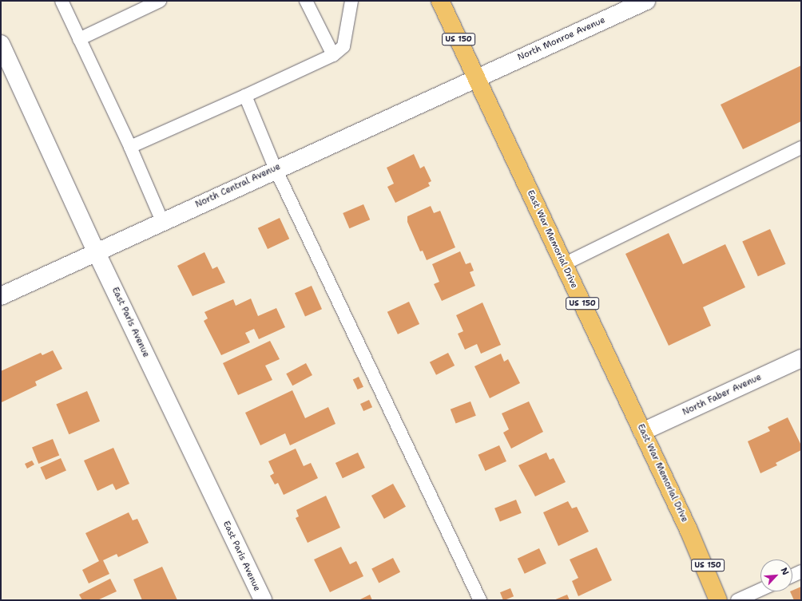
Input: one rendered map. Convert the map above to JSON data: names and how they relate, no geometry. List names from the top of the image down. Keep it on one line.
{"streets":{"highway":["US 150","East War Memorial Drive"],"street":["North Monroe Avenue","North Central Avenue","East Paris Avenue","North Faber Avenue"]},"crossings":[["North Monroe Avenue","North Central Avenue"],["North Monroe Avenue","East War Memorial Drive"],["North Central Avenue","East War Memorial Drive"],["North Central Avenue","East Paris Avenue"],["East War Memorial Drive","North Faber Avenue"]],"north":"top right"}
